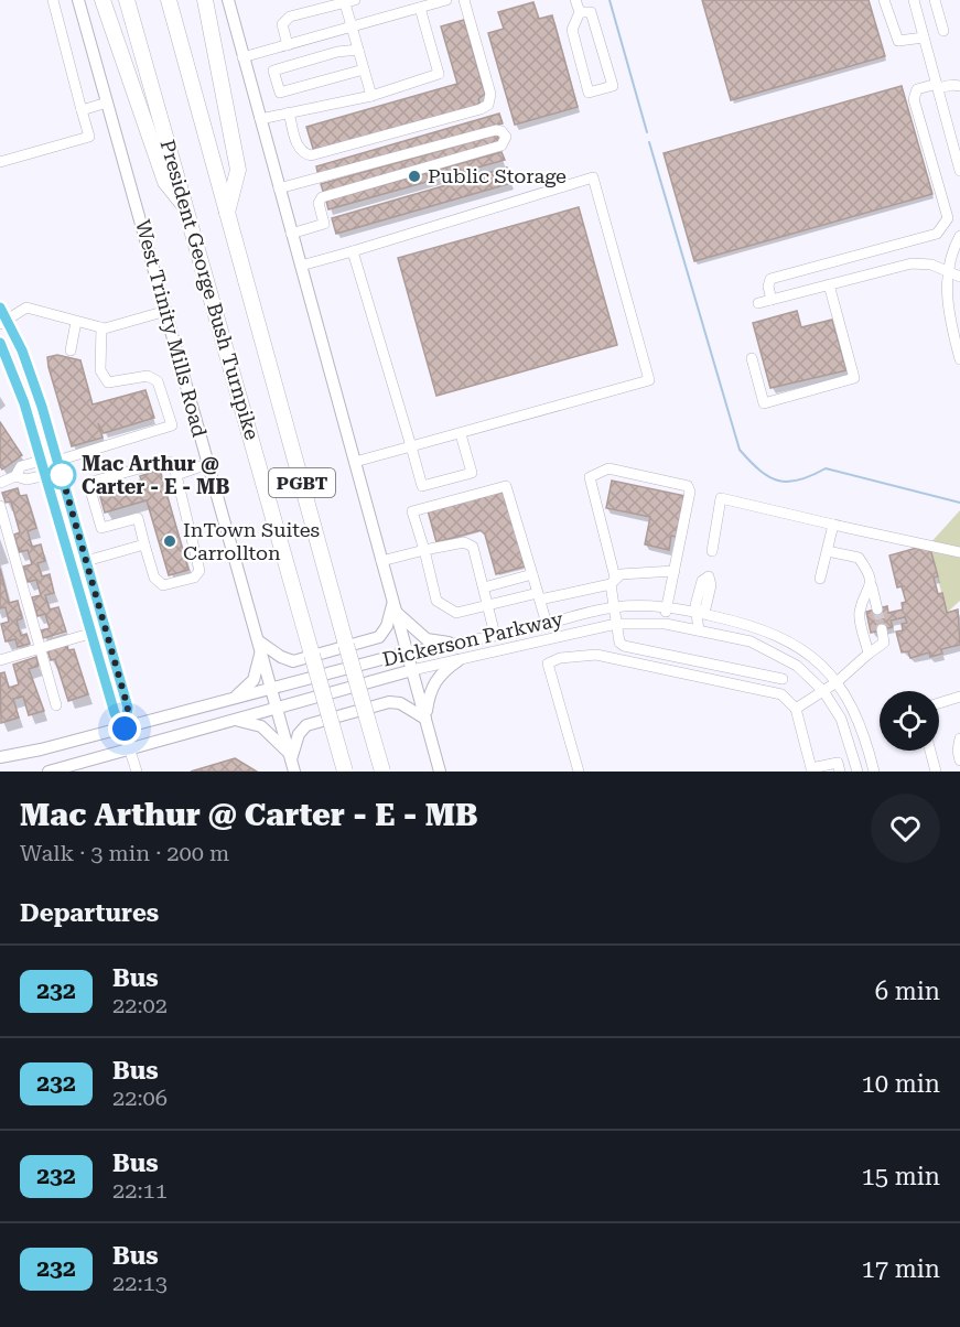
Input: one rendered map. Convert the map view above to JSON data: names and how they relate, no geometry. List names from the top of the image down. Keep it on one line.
{"streets":{"highway":["President George Bush Turnpike","PGBT"],"main road":["West Trinity Mills Road","Dickerson Parkway"]},"crossings":[["West Trinity Mills Road","Dickerson Parkway"]],"places":["Public Storage","Mac Arthur @ Carter - E - MB","InTown Suites Carrollton"],"lines":["bus line 232"],"page":{"heading":[["Mac Arthur @ Carter - E - MB","Walk · 3 min · 200 m"],"Departures"],"list":[{"mark":"232","name":"Bus","note":"22:02","value":"6 min"},{"mark":"232","name":"Bus","note":"22:06","value":"10 min"},{"mark":"232","name":"Bus","note":"22:11","value":"15 min"},{"mark":"232","name":"Bus","note":"22:13","value":"17 min"}]}}
